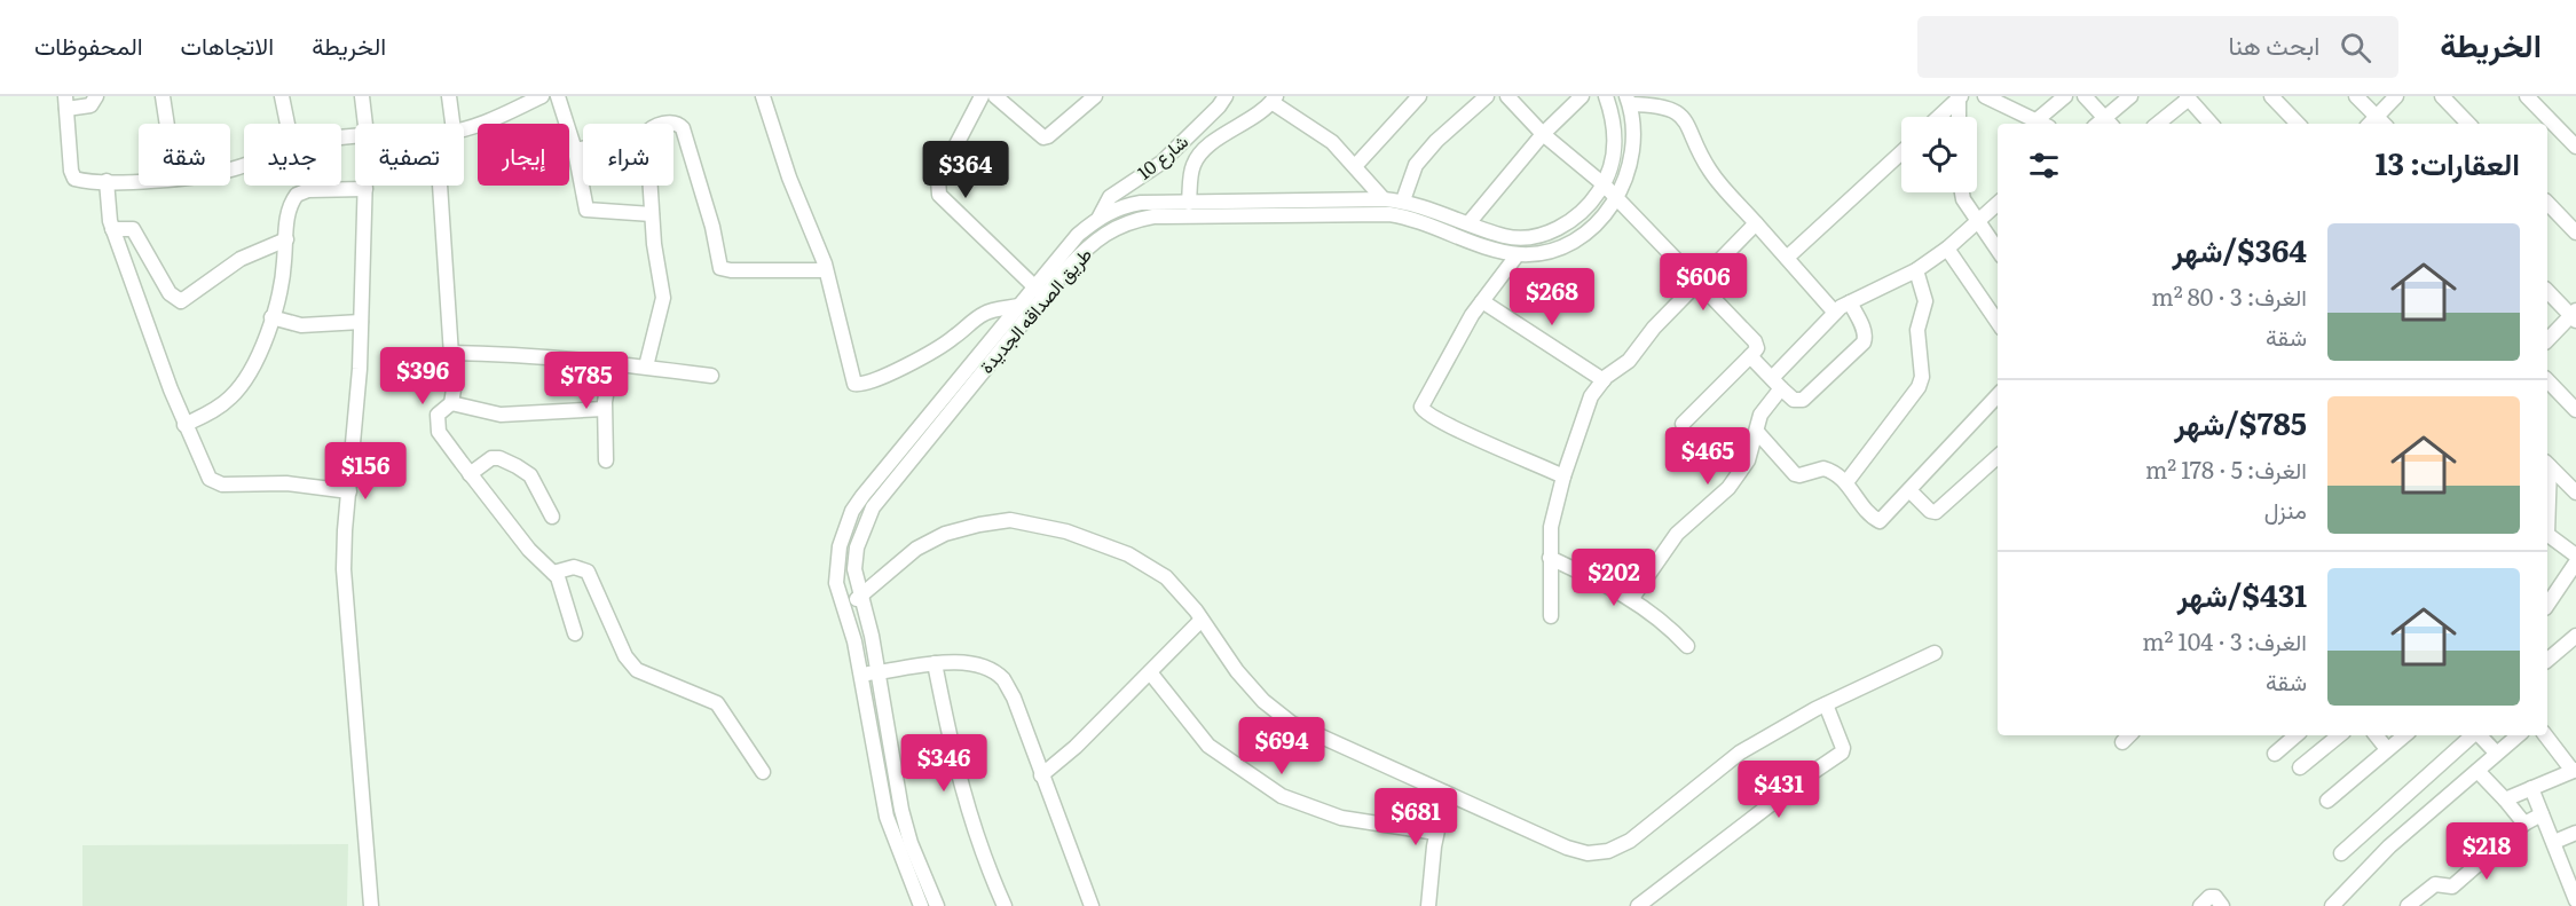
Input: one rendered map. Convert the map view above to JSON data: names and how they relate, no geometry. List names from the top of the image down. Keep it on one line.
{"streets":{"street":["شارع 10","طريق الصداقه الجديدة"]},"crossings":[["شارع 10","طريق الصداقه الجديدة"]],"page":{"header":"الخريطة","search":"ابحث هنا","nav":["الخريطة","الاتجاهات","المحفوظات"],"chip":["شراء","إيجار","تصفية","جديد","شقة"],"heading":"العقارات: 13","price":["$364","$606","$268","$396","$785","$465","$156","$202","$694","$346","$431","$681","$218"],"list":[{"name":"$364/شهر","note":"الغرف: 3 · 80 m² · شقة"},{"name":"$785/شهر","note":"الغرف: 5 · 178 m² · منزل"},{"name":"$431/شهر","note":"الغرف: 3 · 104 m² · شقة"}]}}
